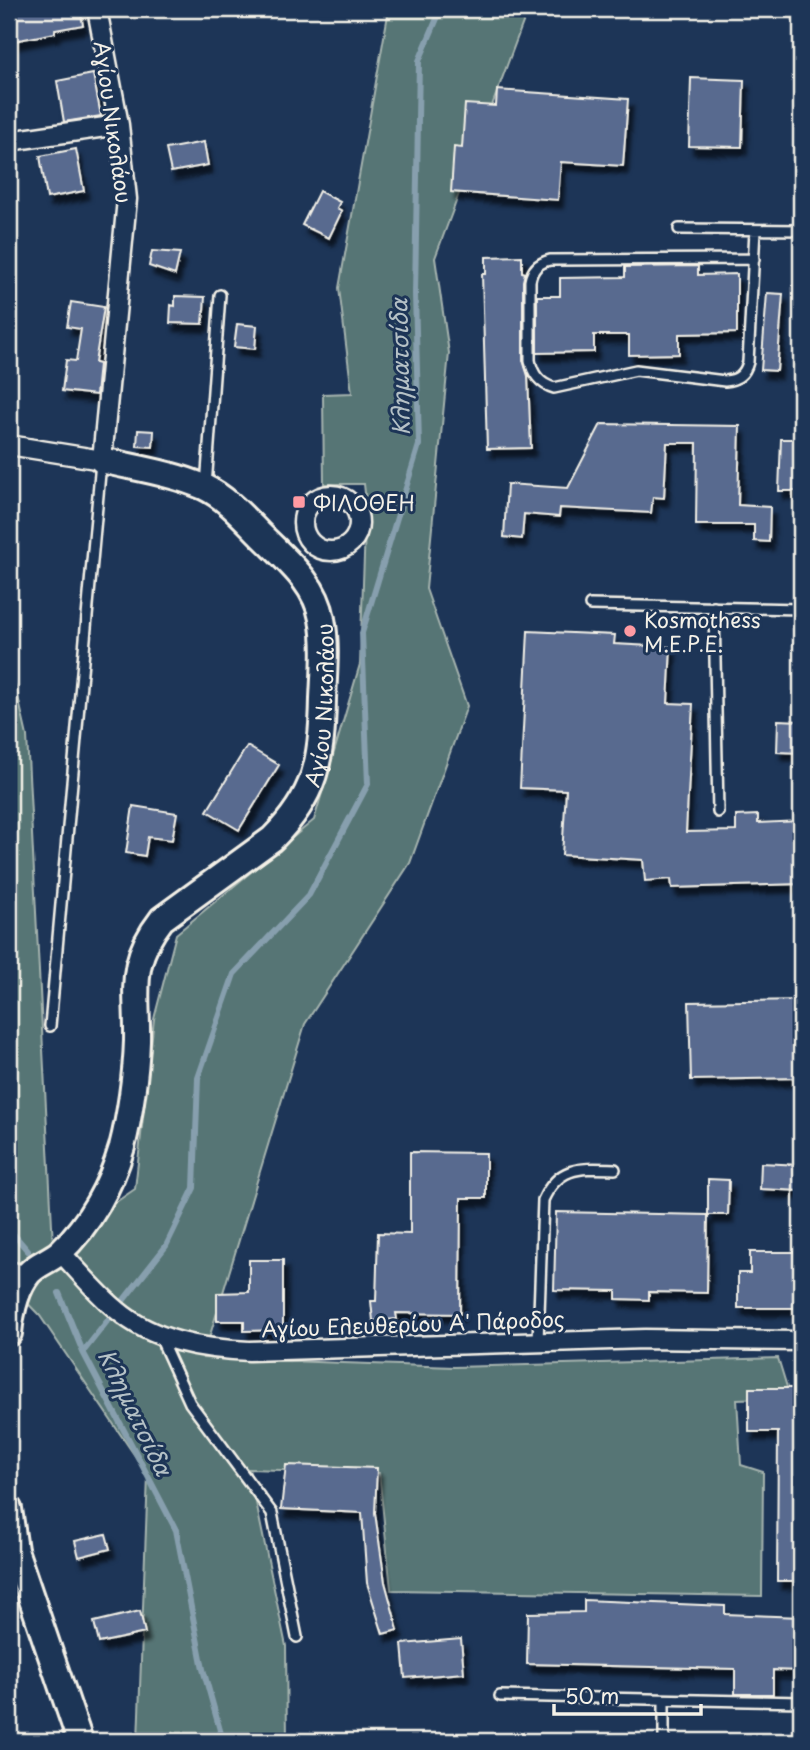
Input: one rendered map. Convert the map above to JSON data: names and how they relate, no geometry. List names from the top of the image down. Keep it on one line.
{"streets":{"street":["Αγίου Νικολάου","Αγίου Ελευθερίου Α' Πάροδος"]},"crossings":[["Αγίου Νικολάου","Αγίου Ελευθερίου Α' Πάροδος"]],"water":["Κληματσίδα"],"places":{"transit":["ΦΙΛΟΘΕΗ"],"other":["Kosmothess M.E.P.E."]},"scale_bar":"50 m"}
